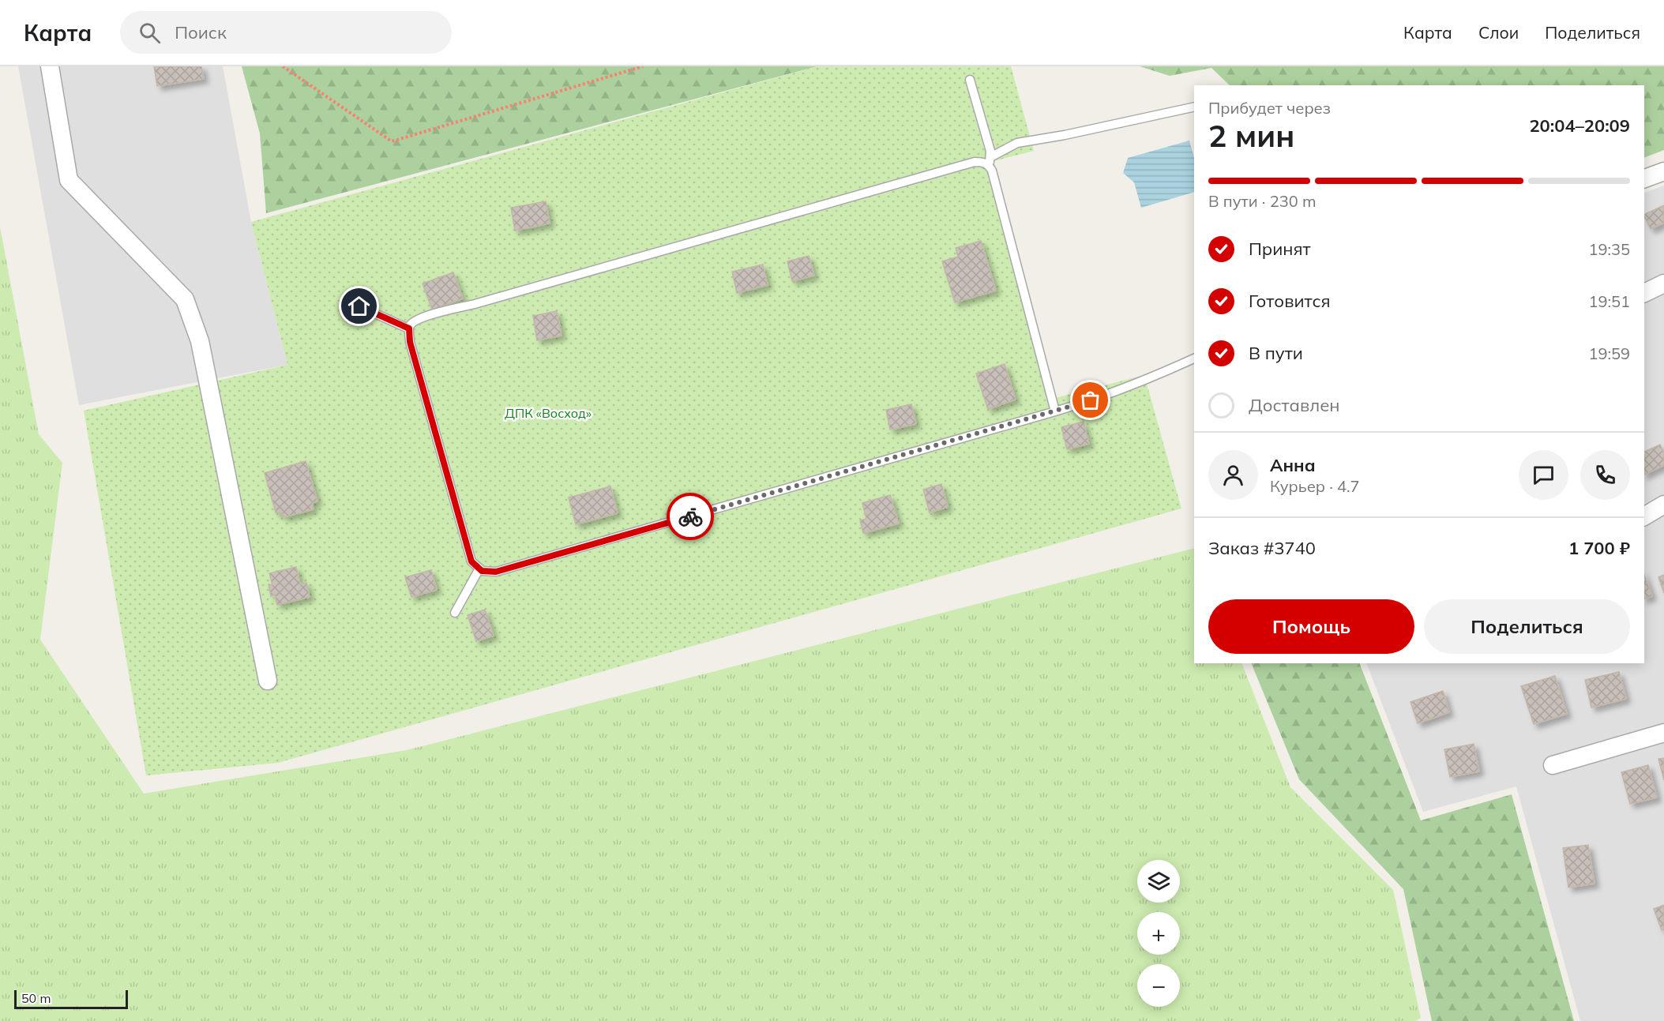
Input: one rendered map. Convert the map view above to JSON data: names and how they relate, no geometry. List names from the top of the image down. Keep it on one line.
{"parks":["ДПК «Восход»"],"scale_bar":"50 m","page":{"header":"Карта","search":"Поиск","nav":["Карта","Слои","Поделиться"],"heading":["2 мин","Прибудет через","20:04–20:09"],"panel":["Анна","Курьер · 4.7","Заказ #3740","1 700 ₽"],"bar":"В пути · 230 m","list":[["Принят","19:35"],["Готовится","19:51"],["В пути","19:59"],"Доставлен"],"buttons":["Помощь","Поделиться"],"map_buttons":["+","−"],"scale":"50 m"}}
